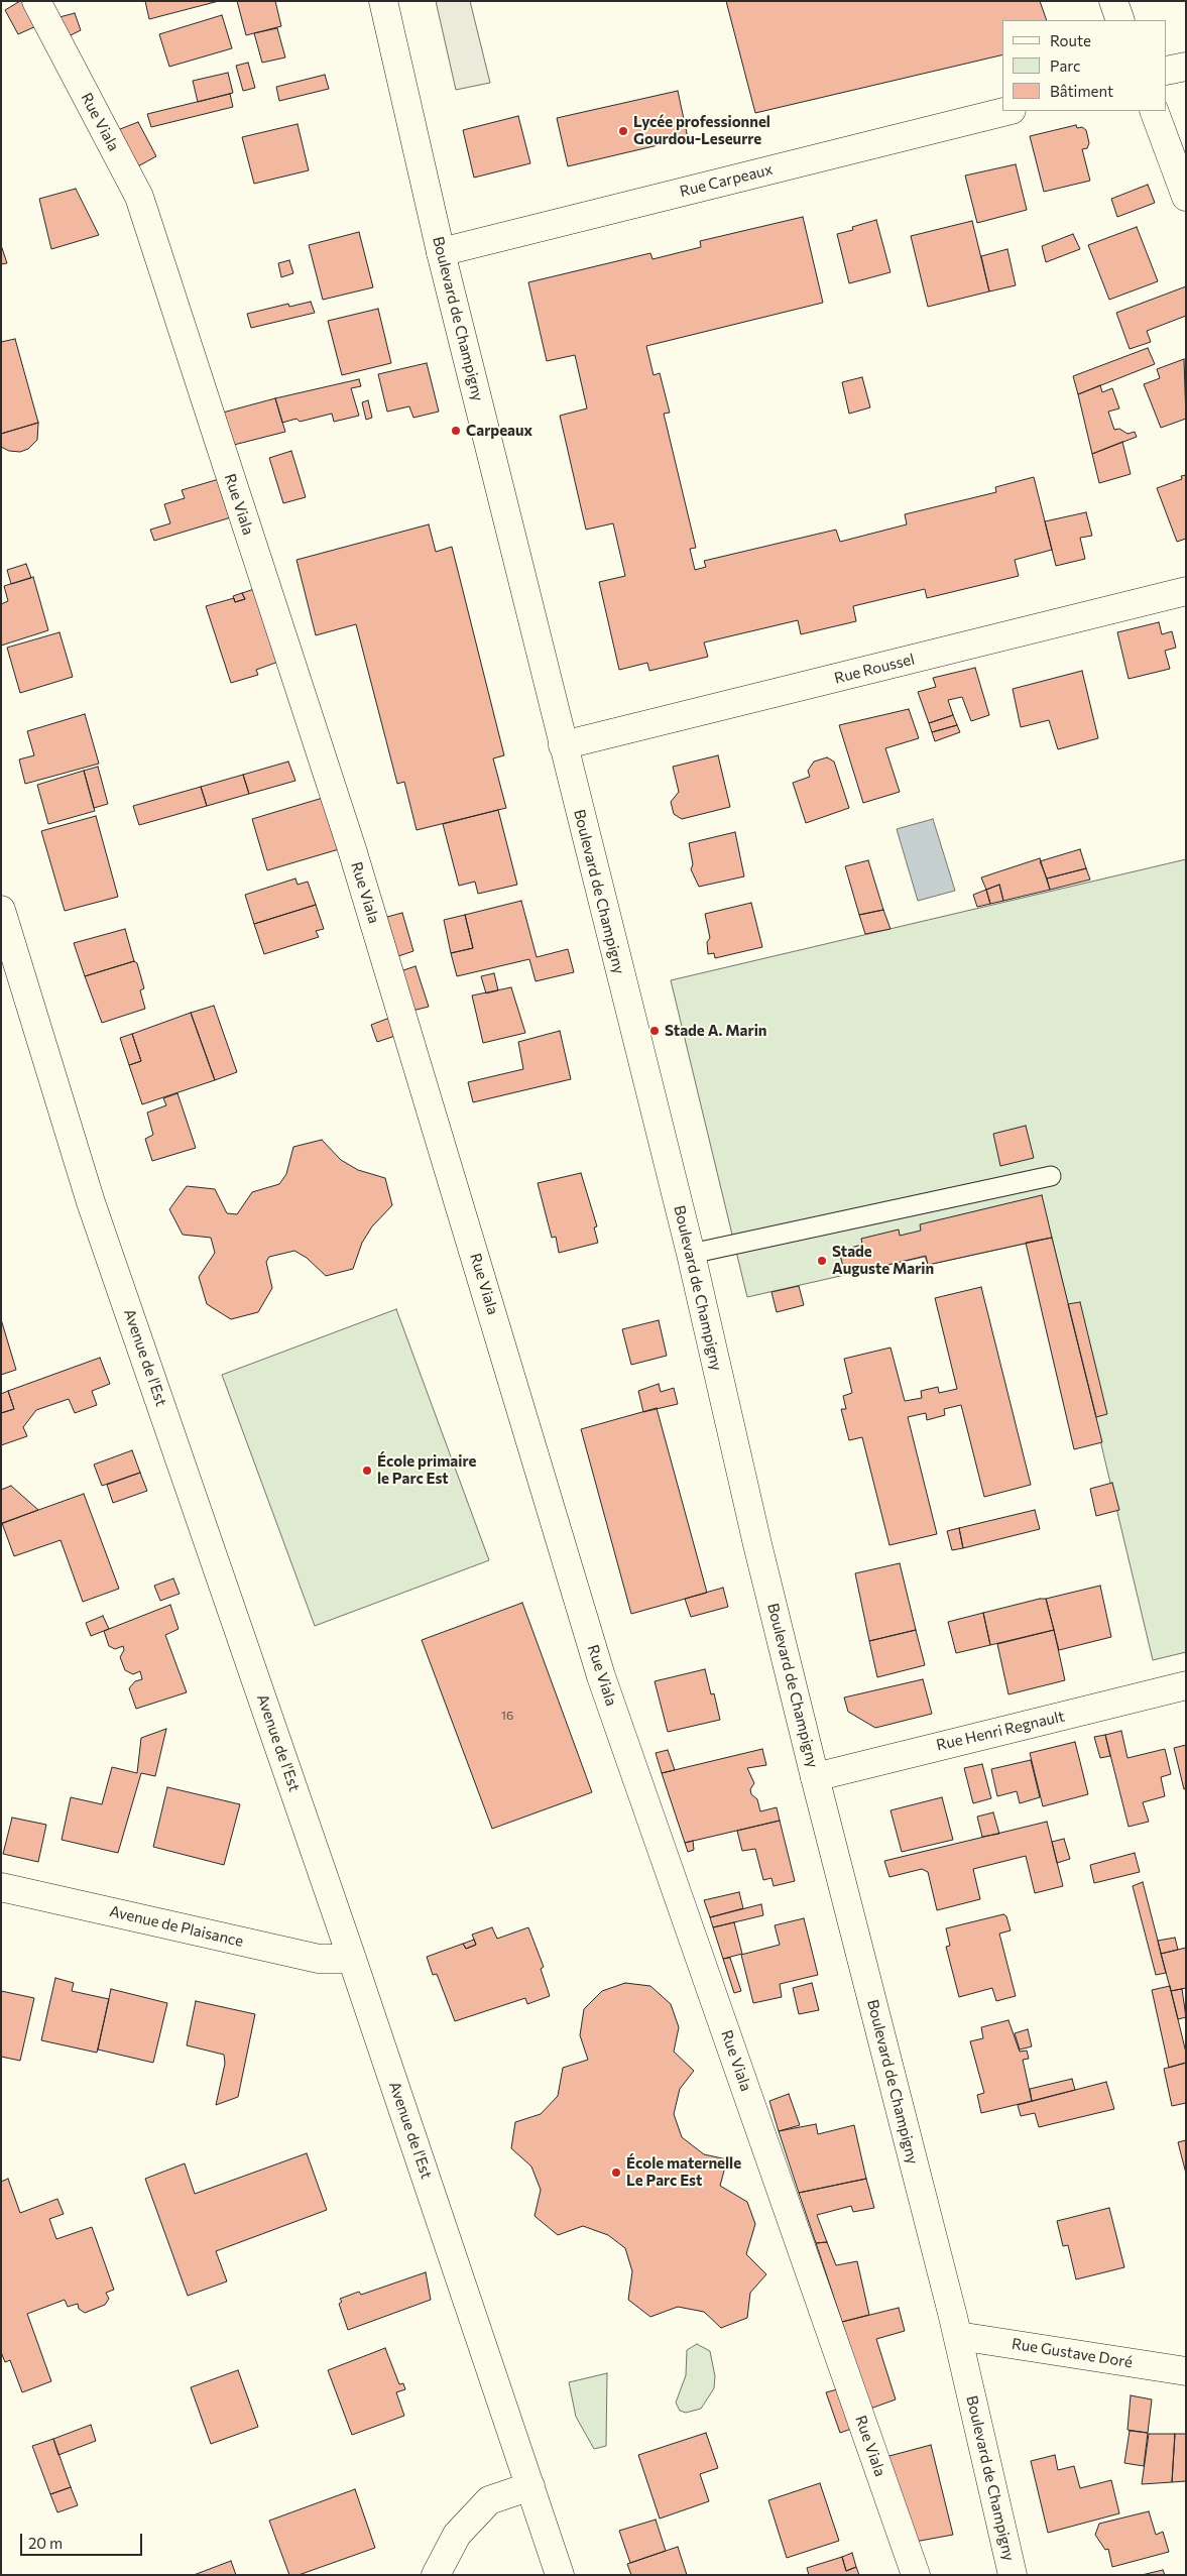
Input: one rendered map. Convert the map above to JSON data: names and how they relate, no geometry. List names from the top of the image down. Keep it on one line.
{"streets":{"street":["Rue Viala","Rue Carpeaux","Boulevard de Champigny","Rue Roussel","Avenue de l'Est","Rue Henri Regnault","Avenue de Plaisance","Rue Gustave Doré"]},"crossings":[["Rue Carpeaux","Boulevard de Champigny"],["Boulevard de Champigny","Rue Roussel"],["Boulevard de Champigny","Rue Henri Regnault"],["Boulevard de Champigny","Rue Gustave Doré"],["Avenue de l'Est","Avenue de Plaisance"]],"places":["Lycée professionnel Gourdou-Leseurre","Carpeaux","Stade A. Marin","Stade Auguste Marin","École primaire le Parc Est","École maternelle Le Parc Est"],"house_numbers":["16"],"legend":["Route","Parc","Bâtiment"],"scale_bar":"20 m"}
